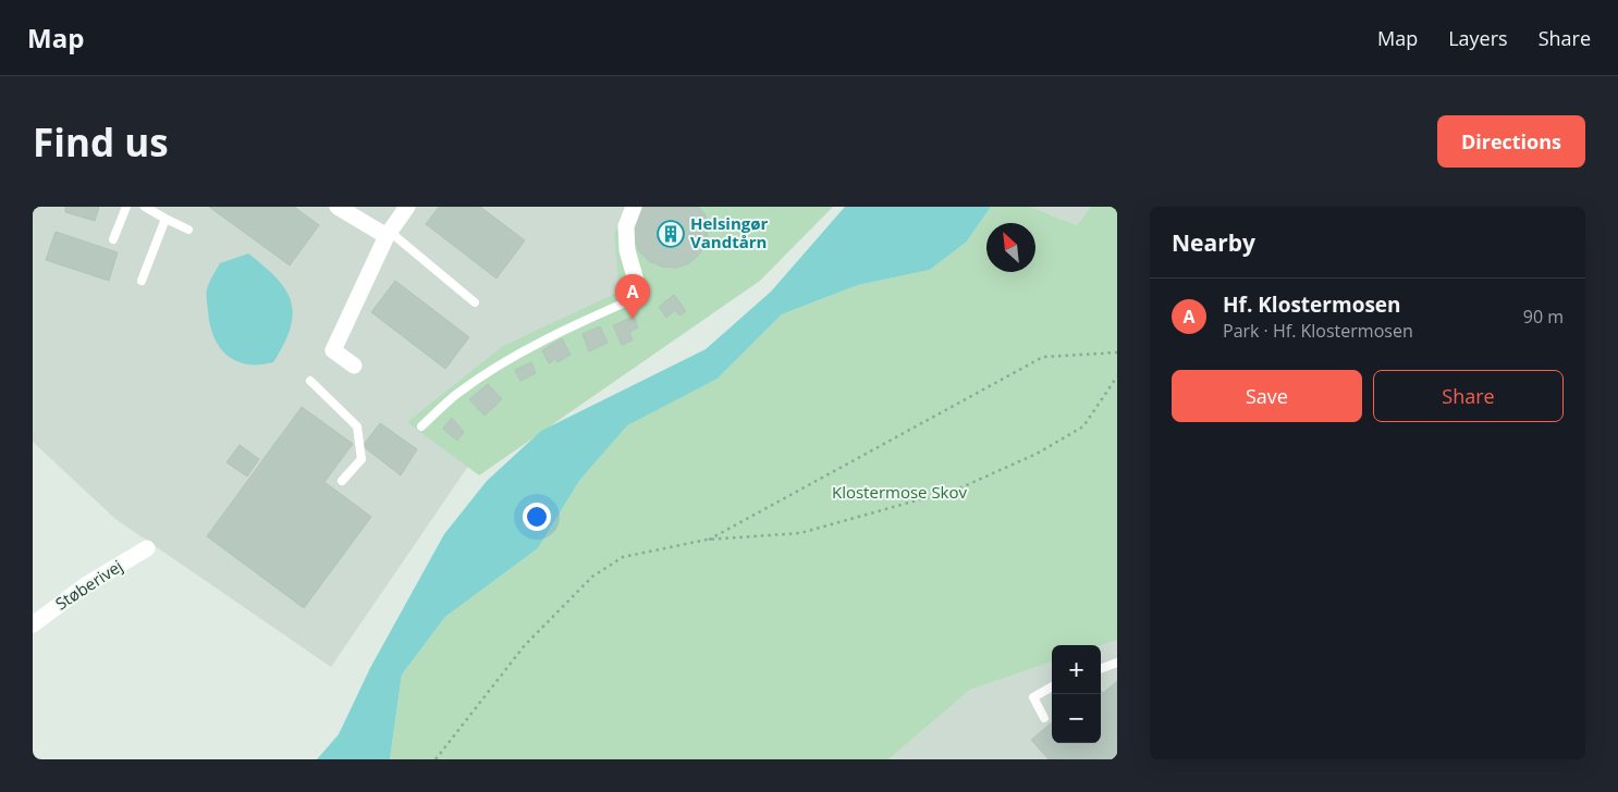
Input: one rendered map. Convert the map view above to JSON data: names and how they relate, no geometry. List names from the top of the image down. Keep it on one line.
{"streets":{"street":["Støberivej"]},"parks":["Klostermose Skov"],"places":{"building":["Helsingør Vandtårn"]},"north":"top left","page":{"header":"Map","nav":["Map","Layers","Share"],"buttons":["Directions",["Save","Share"]],"title":"Find us","heading":"Nearby","pins":"A","list":[{"mark":"A","name":"Hf. Klostermosen","note":"Park · Hf. Klostermosen","value":"90 m"}],"map_buttons":["+","−"]}}
